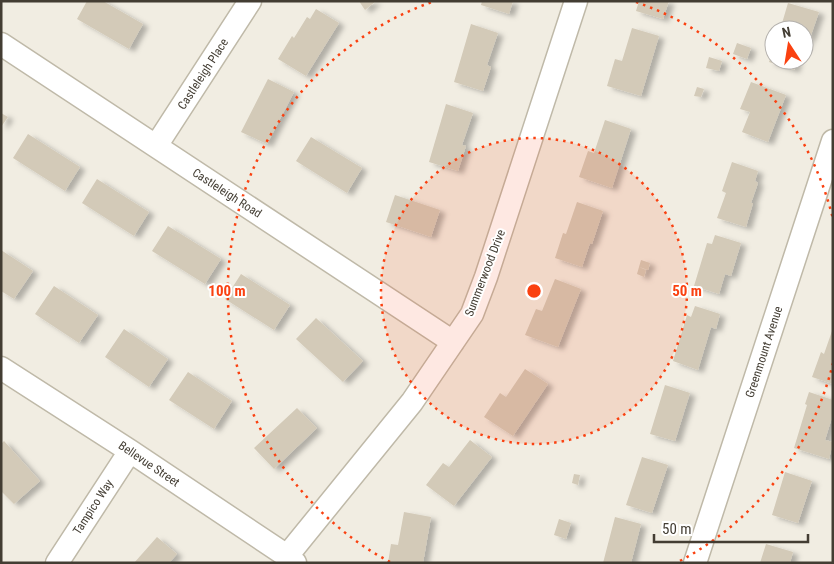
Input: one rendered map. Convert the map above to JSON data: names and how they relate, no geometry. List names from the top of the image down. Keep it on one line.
{"streets":{"street":["Castleleigh Place","Castleleigh Road","Summerwood Drive","Greenmount Avenue","Bellevue Street","Tampico Way"]},"crossings":[["Castleleigh Place","Castleleigh Road"],["Castleleigh Road","Summerwood Drive"],["Summerwood Drive","Bellevue Street"],["Bellevue Street","Tampico Way"]],"scale_bar":"50 m","north":"top","rings":["50 m","100 m"]}
